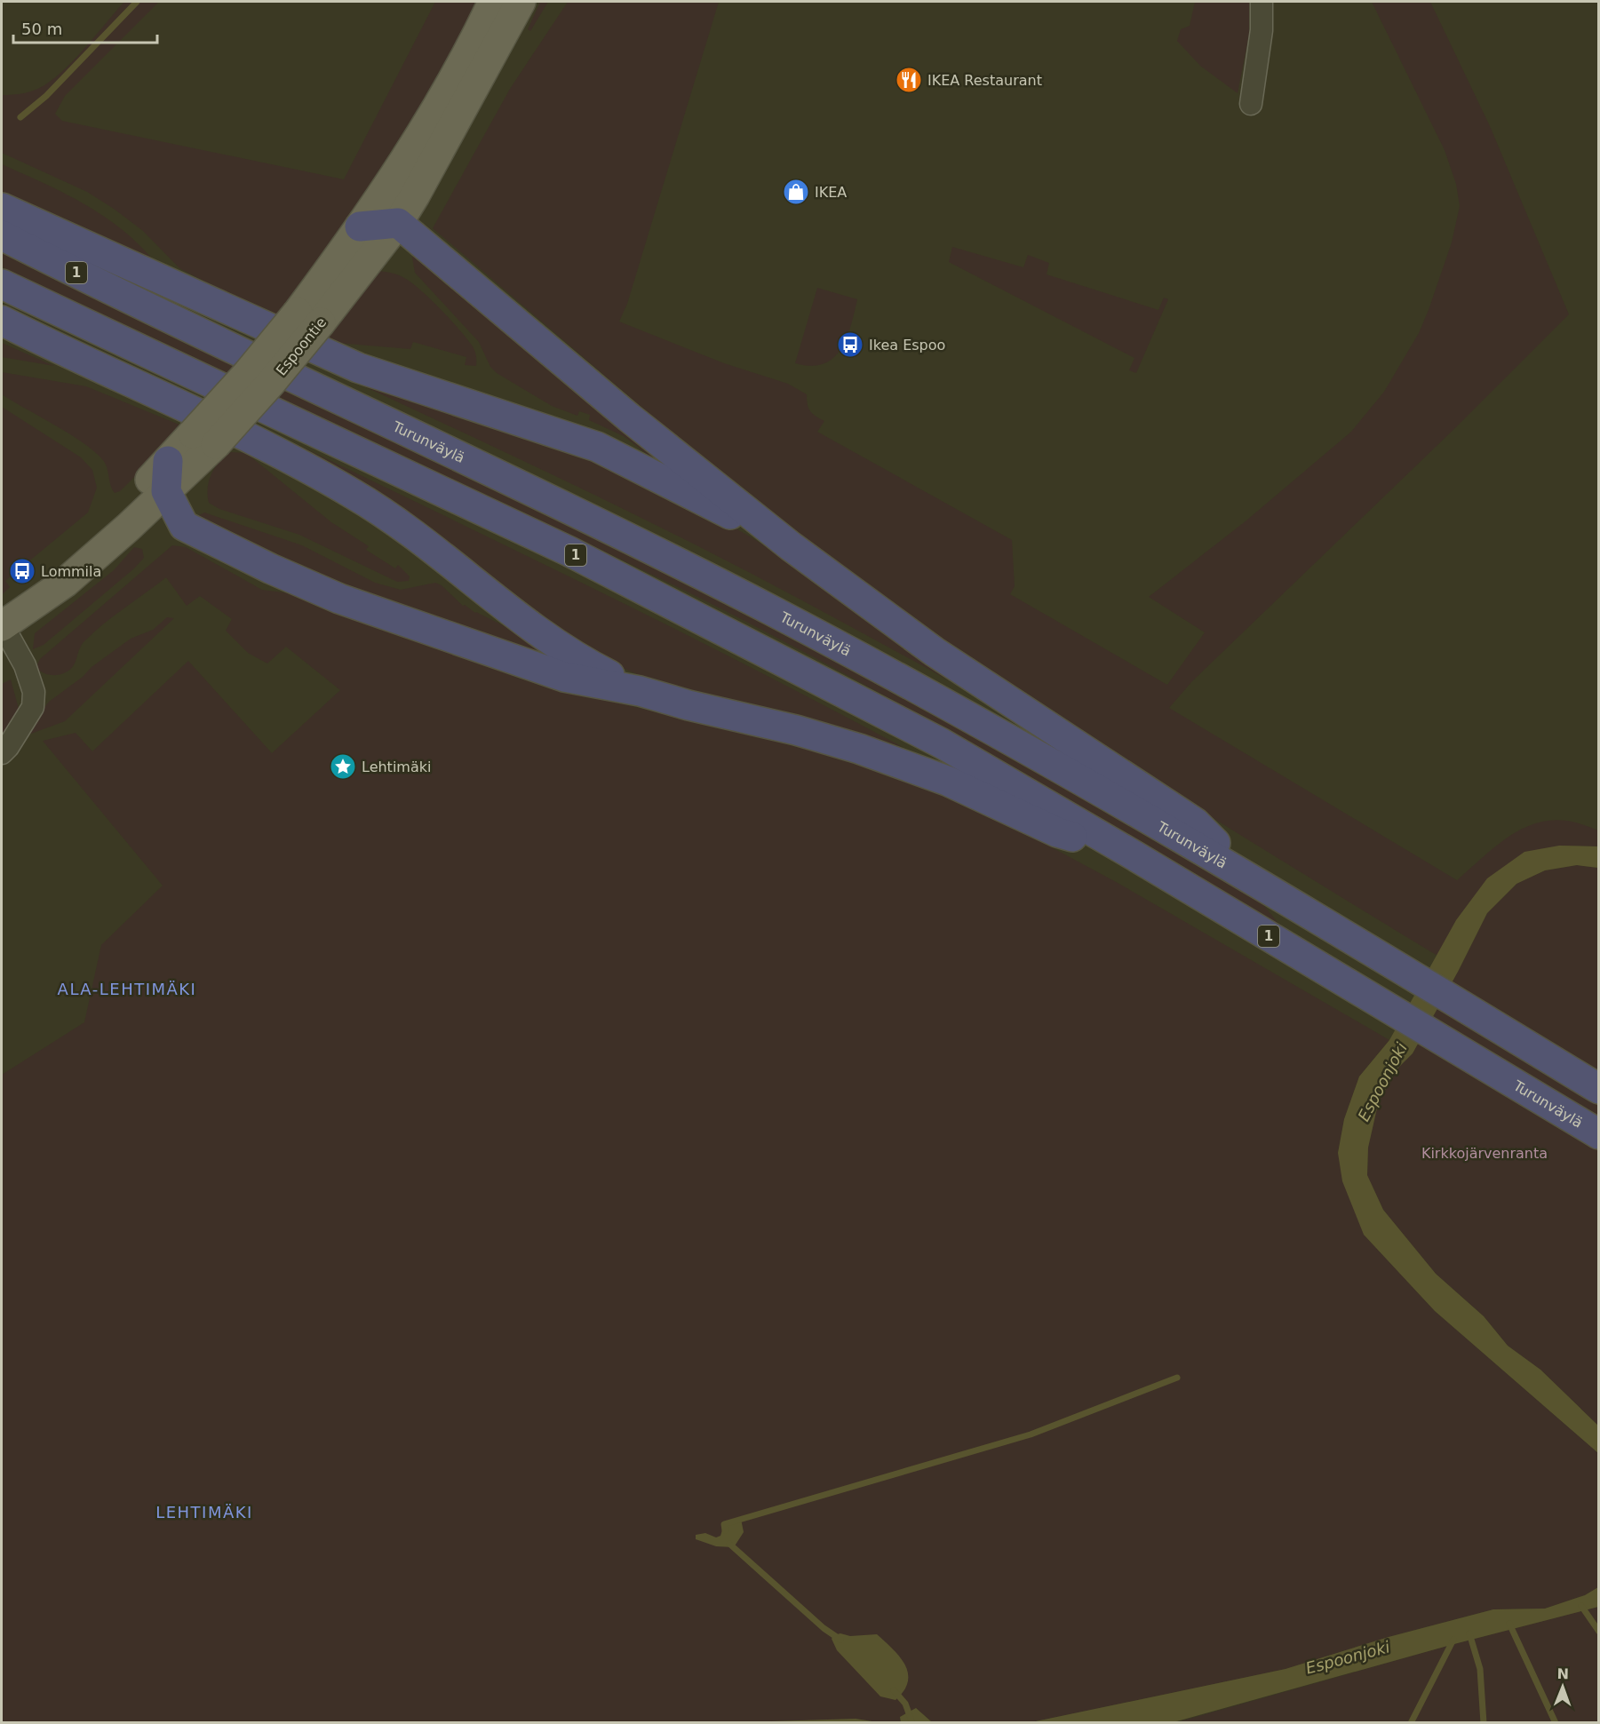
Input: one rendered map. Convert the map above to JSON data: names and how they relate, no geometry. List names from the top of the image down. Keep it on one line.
{"streets":{"highway":["1","Turunväylä"],"main road":["Espoontie"]},"districts":["ALA-LEHTIMÄKI","LEHTIMÄKI"],"water":["Espoonjoki"],"parks":["Kirkkojärvenranta"],"places":{"restaurant":["IKEA Restaurant"],"shop":["IKEA"],"bus stop":["Ikea Espoo","Lommila"],"place":["Lehtimäki"]},"scale_bar":"50 m","north":"top"}
